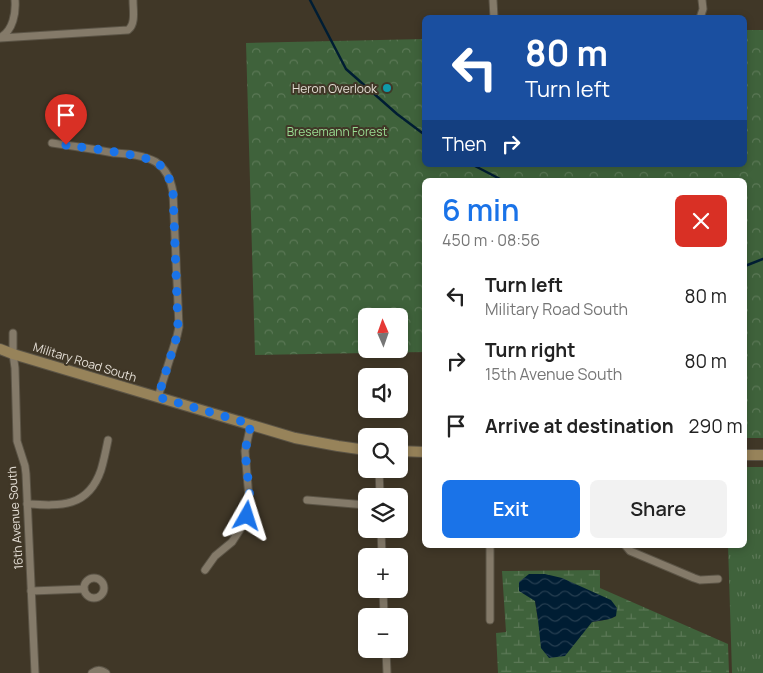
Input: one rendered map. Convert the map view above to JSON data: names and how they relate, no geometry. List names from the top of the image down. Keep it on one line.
{"streets":{"main road":["Military Road South"],"street":["16th Avenue South"]},"crossings":[["Military Road South","16th Avenue South"]],"parks":["Bresemann Forest"],"places":["Heron Overlook"],"north":"top","page":{"turn":["80 m","Turn left"],"then":"Then","heading":["6 min","450 m · 08:56"],"list":[{"name":"Turn left","note":"Military Road South","value":"80 m"},{"name":"Turn right","note":"15th Avenue South","value":"80 m"},{"name":"Arrive at destination","value":"290 m"}],"map_buttons":["+","−"],"buttons":["Exit","Share"]}}
